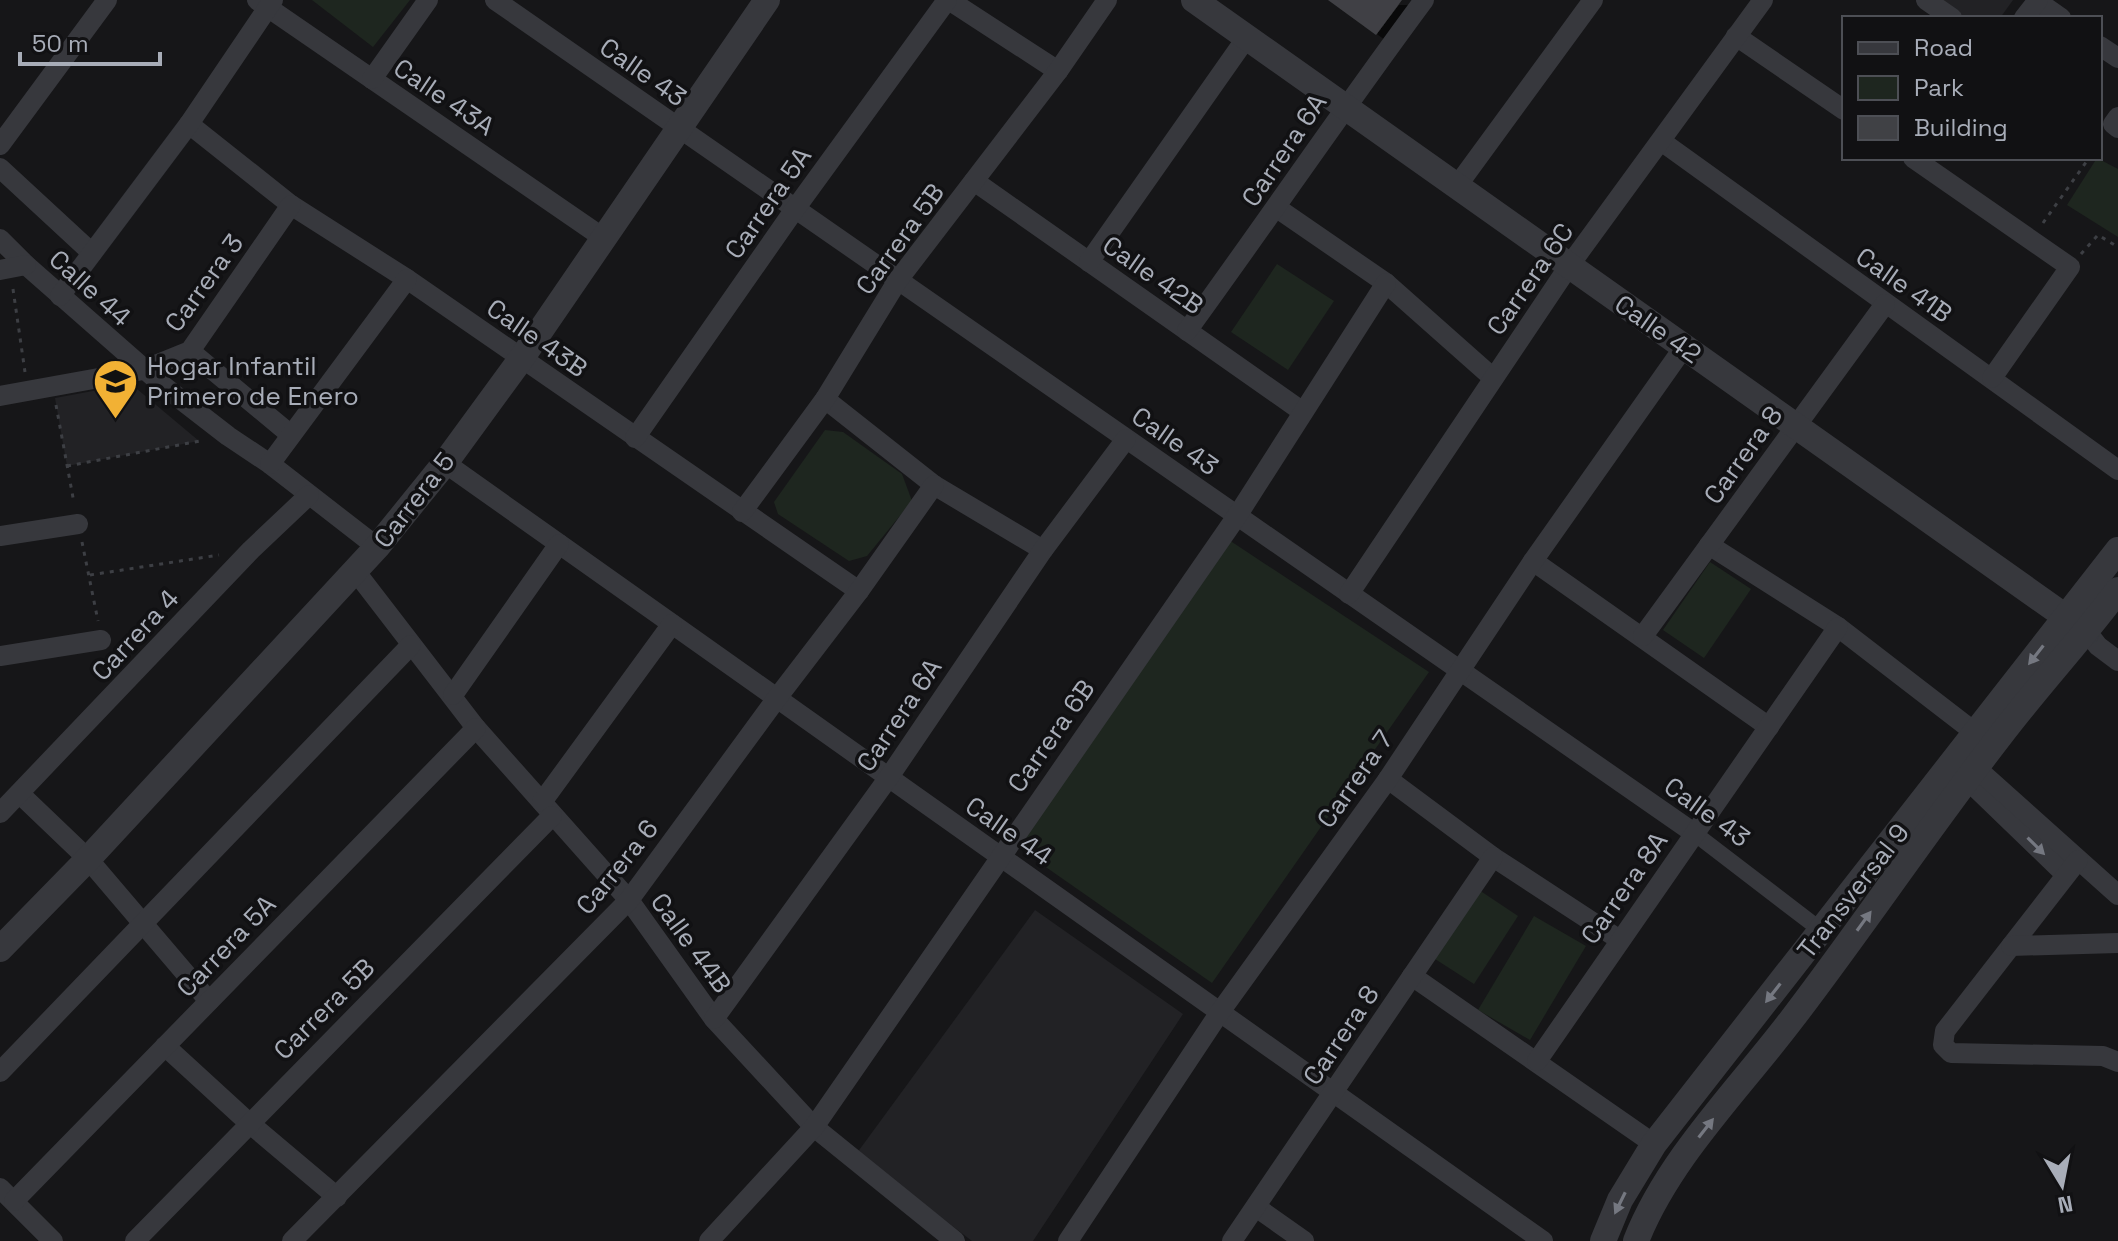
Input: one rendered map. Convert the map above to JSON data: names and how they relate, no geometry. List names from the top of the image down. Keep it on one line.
{"streets":{"street":["Calle 43","Calle 43A","Carrera 6A","Carrera 5A","Carrera 5B","Calle 42B","Carrera 6C","Carrera 3","Calle 41B","Calle 44","Calle 42","Calle 43B","Carrera 8","Carrera 5","Carrera 4","Carrera 6B","Carrera 7","Carrera 6","Carrera 8A","Transversal 9","Calle 44B"]},"crossings":[["Calle 43","Carrera 6A"],["Calle 43","Carrera 5A"],["Calle 43","Carrera 5B"],["Calle 43","Carrera 6C"],["Calle 43","Carrera 5"],["Calle 43","Carrera 6B"],["Calle 43","Carrera 7"],["Calle 43","Carrera 8A"],["Calle 43","Transversal 9"],["Calle 43A","Carrera 5"],["Carrera 6A","Calle 42B"],["Carrera 6A","Calle 44"],["Carrera 6A","Calle 42"],["Carrera 6A","Calle 44B"],["Carrera 5A","Calle 43B"],["Carrera 5A","Calle 44B"],["Carrera 5B","Calle 42B"],["Carrera 5B","Calle 44"],["Carrera 5B","Calle 43B"],["Carrera 5B","Calle 44B"],["Calle 42B","Carrera 6B"],["Carrera 6C","Calle 41B"],["Carrera 6C","Calle 42"],["Carrera 3","Calle 44"],["Carrera 3","Calle 43B"],["Calle 41B","Carrera 8"],["Calle 44","Carrera 8"],["Calle 44","Carrera 5"],["Calle 44","Carrera 4"],["Calle 44","Carrera 6B"],["Calle 44","Carrera 7"],["Calle 44","Carrera 6"],["Calle 42","Carrera 8"],["Calle 42","Carrera 7"],["Calle 42","Transversal 9"],["Calle 43B","Carrera 5"],["Calle 43B","Carrera 6"],["Carrera 5","Calle 44B"],["Carrera 6B","Calle 44B"],["Carrera 6","Calle 44B"]],"places":{"school or university":["Hogar Infantil Primero de Enero"]},"legend":["Road","Park","Building"],"scale_bar":"50 m","north":"bottom"}
